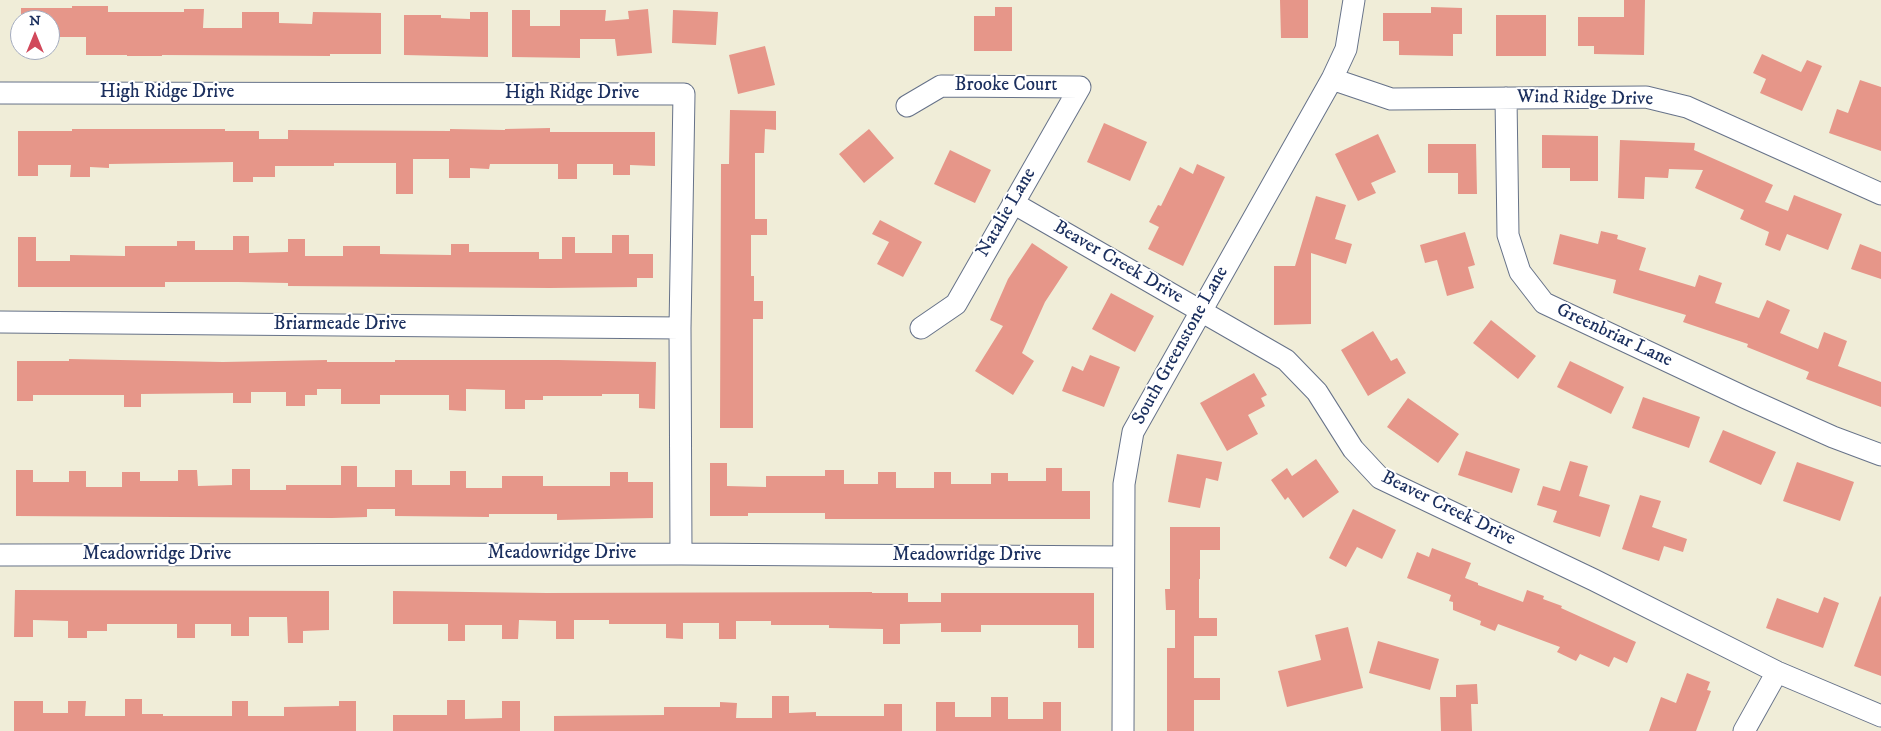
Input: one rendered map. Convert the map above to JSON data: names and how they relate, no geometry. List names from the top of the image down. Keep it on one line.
{"streets":{"street":["Brooke Court","High Ridge Drive","Wind Ridge Drive","Natalie Lane","Beaver Creek Drive","Briarmeade Drive","Greenbriar Lane","South Greenstone Lane","Meadowridge Drive"]},"crossings":[["Brooke Court","Natalie Lane"],["High Ridge Drive","Briarmeade Drive"],["High Ridge Drive","Meadowridge Drive"],["Wind Ridge Drive","Greenbriar Lane"],["Wind Ridge Drive","South Greenstone Lane"],["Natalie Lane","Beaver Creek Drive"],["Beaver Creek Drive","South Greenstone Lane"],["South Greenstone Lane","Meadowridge Drive"]],"north":"top"}
